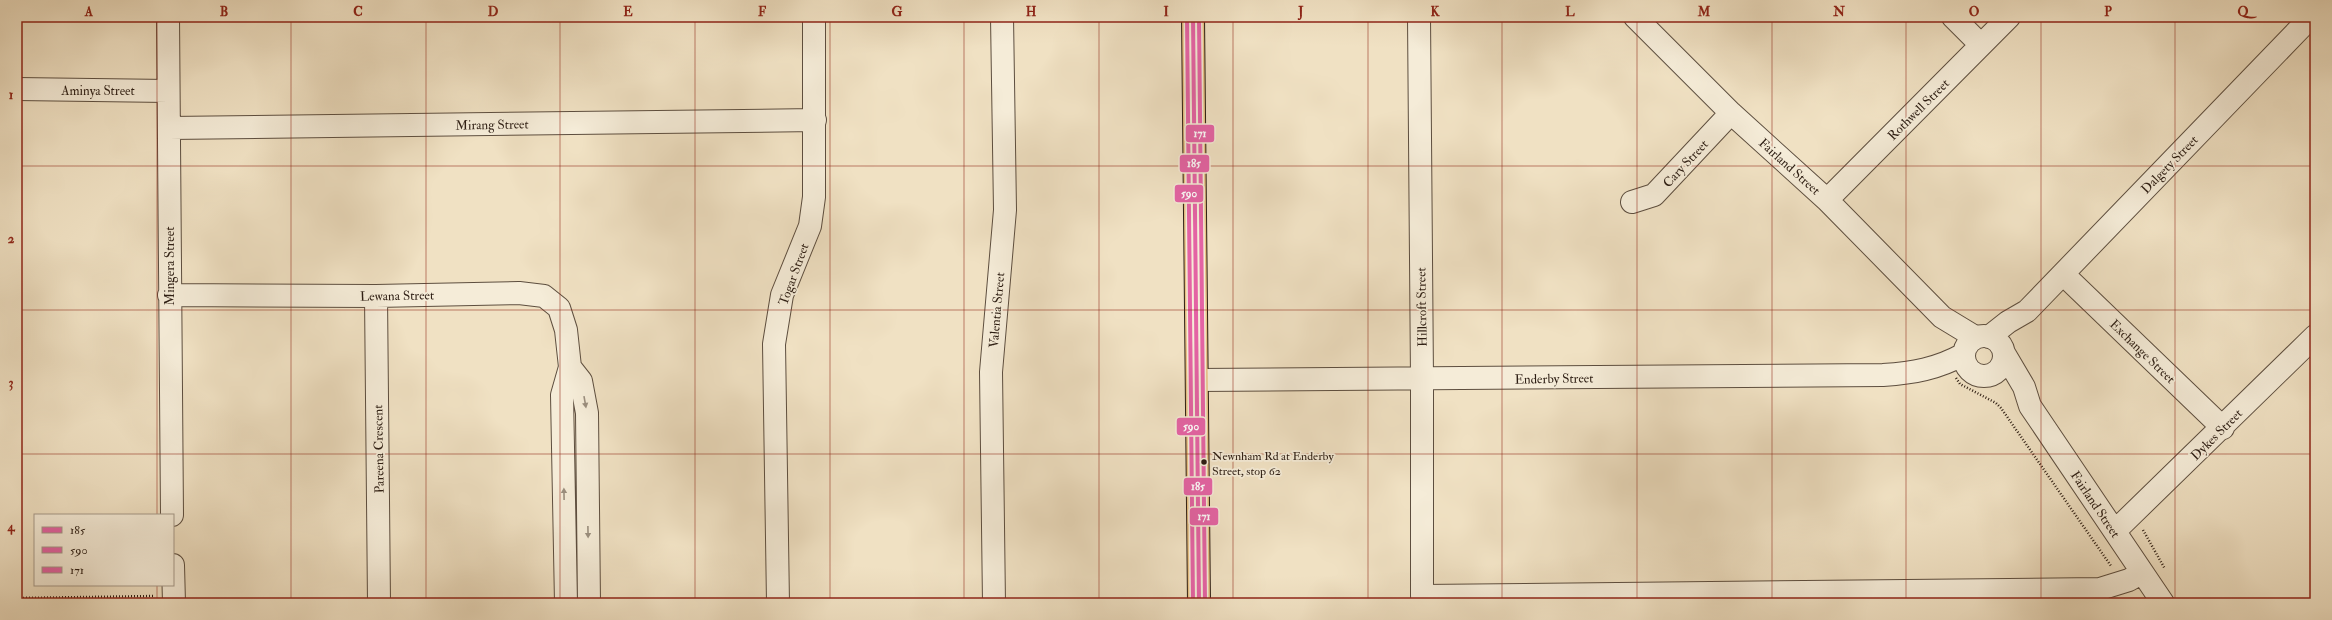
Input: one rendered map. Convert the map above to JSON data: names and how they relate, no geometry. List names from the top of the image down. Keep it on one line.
{"streets":{"street":["Aminya Street","Rothwell Street","Mirang Street","Cary Street","Dalgety Street","Fairland Street","Mingera Street","Togar Street","Lewana Street","Hillcroft Street","Valentia Street","Exchange Street","Enderby Street","Dykes Street","Pareena Crescent"]},"crossings":[["Aminya Street","Mingera Street"],["Rothwell Street","Fairland Street"],["Mirang Street","Mingera Street"],["Mirang Street","Togar Street"],["Cary Street","Fairland Street"],["Dalgety Street","Fairland Street"],["Dalgety Street","Exchange Street"],["Dalgety Street","Enderby Street"],["Fairland Street","Enderby Street"],["Fairland Street","Dykes Street"],["Mingera Street","Lewana Street"],["Lewana Street","Pareena Crescent"],["Hillcroft Street","Enderby Street"],["Exchange Street","Dykes Street"]],"places":["Newnham Rd at Enderby Street, stop 62"],"lines":["transit line 185","transit line 590","transit line 171"],"legend":["185","590","171"],"grid":{"columns":["A","B","C","D","E","F","G","H","I","J","K","L","M","N","O","P","Q"],"rows":["1","2","3","4"]}}
